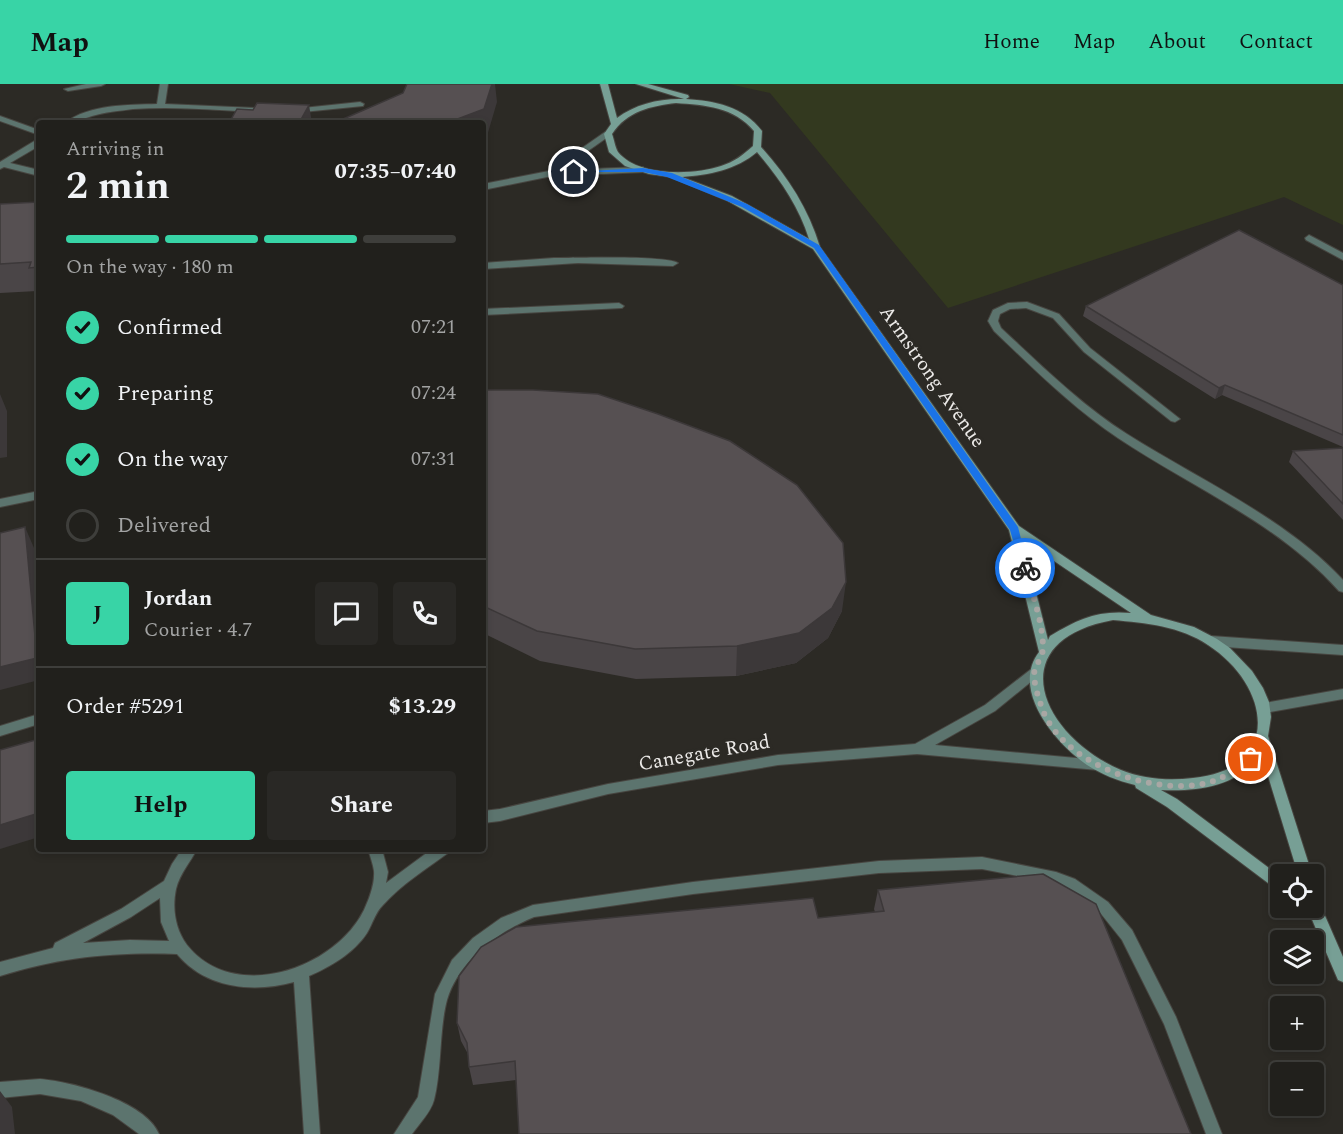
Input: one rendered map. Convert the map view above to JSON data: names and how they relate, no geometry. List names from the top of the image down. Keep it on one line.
{"streets":{"street":["Armstrong Avenue","Canegate Road"]},"crossings":[["Armstrong Avenue","Canegate Road"]],"page":{"header":"Map","nav":["Home","Map","About","Contact"],"heading":["2 min","Arriving in","07:35–07:40"],"panel":["Jordan","Courier · 4.7","Order #5291","$13.29"],"bar":"On the way · 180 m","list":[["Confirmed","07:21"],["Preparing","07:24"],["On the way","07:31"],"Delivered"],"round":"J","buttons":["Help","Share"],"map_buttons":["+","−"]}}
